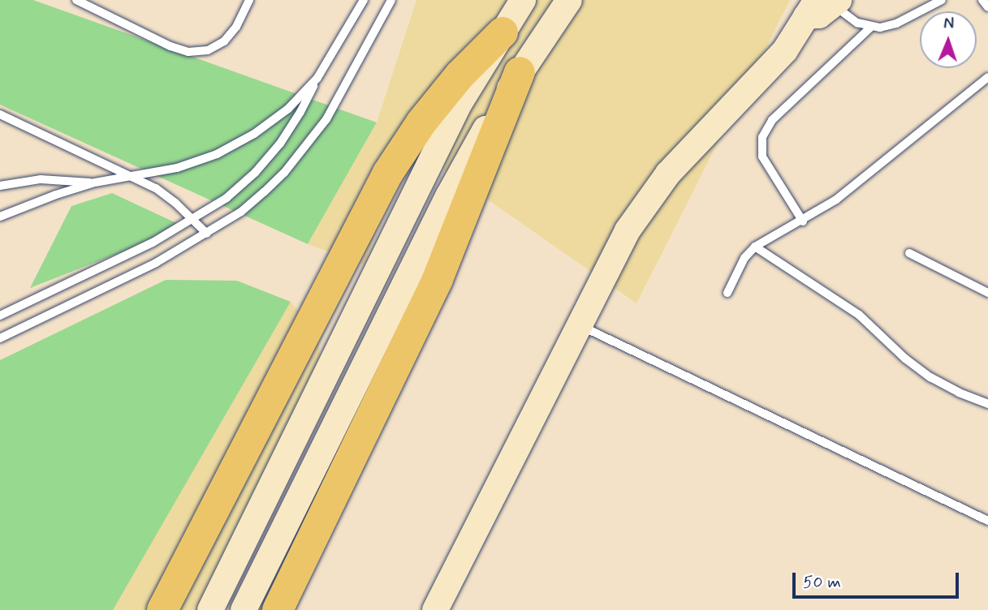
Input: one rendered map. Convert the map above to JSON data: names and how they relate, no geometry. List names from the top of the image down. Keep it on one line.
{"scale_bar":"50 m","north":"top"}
